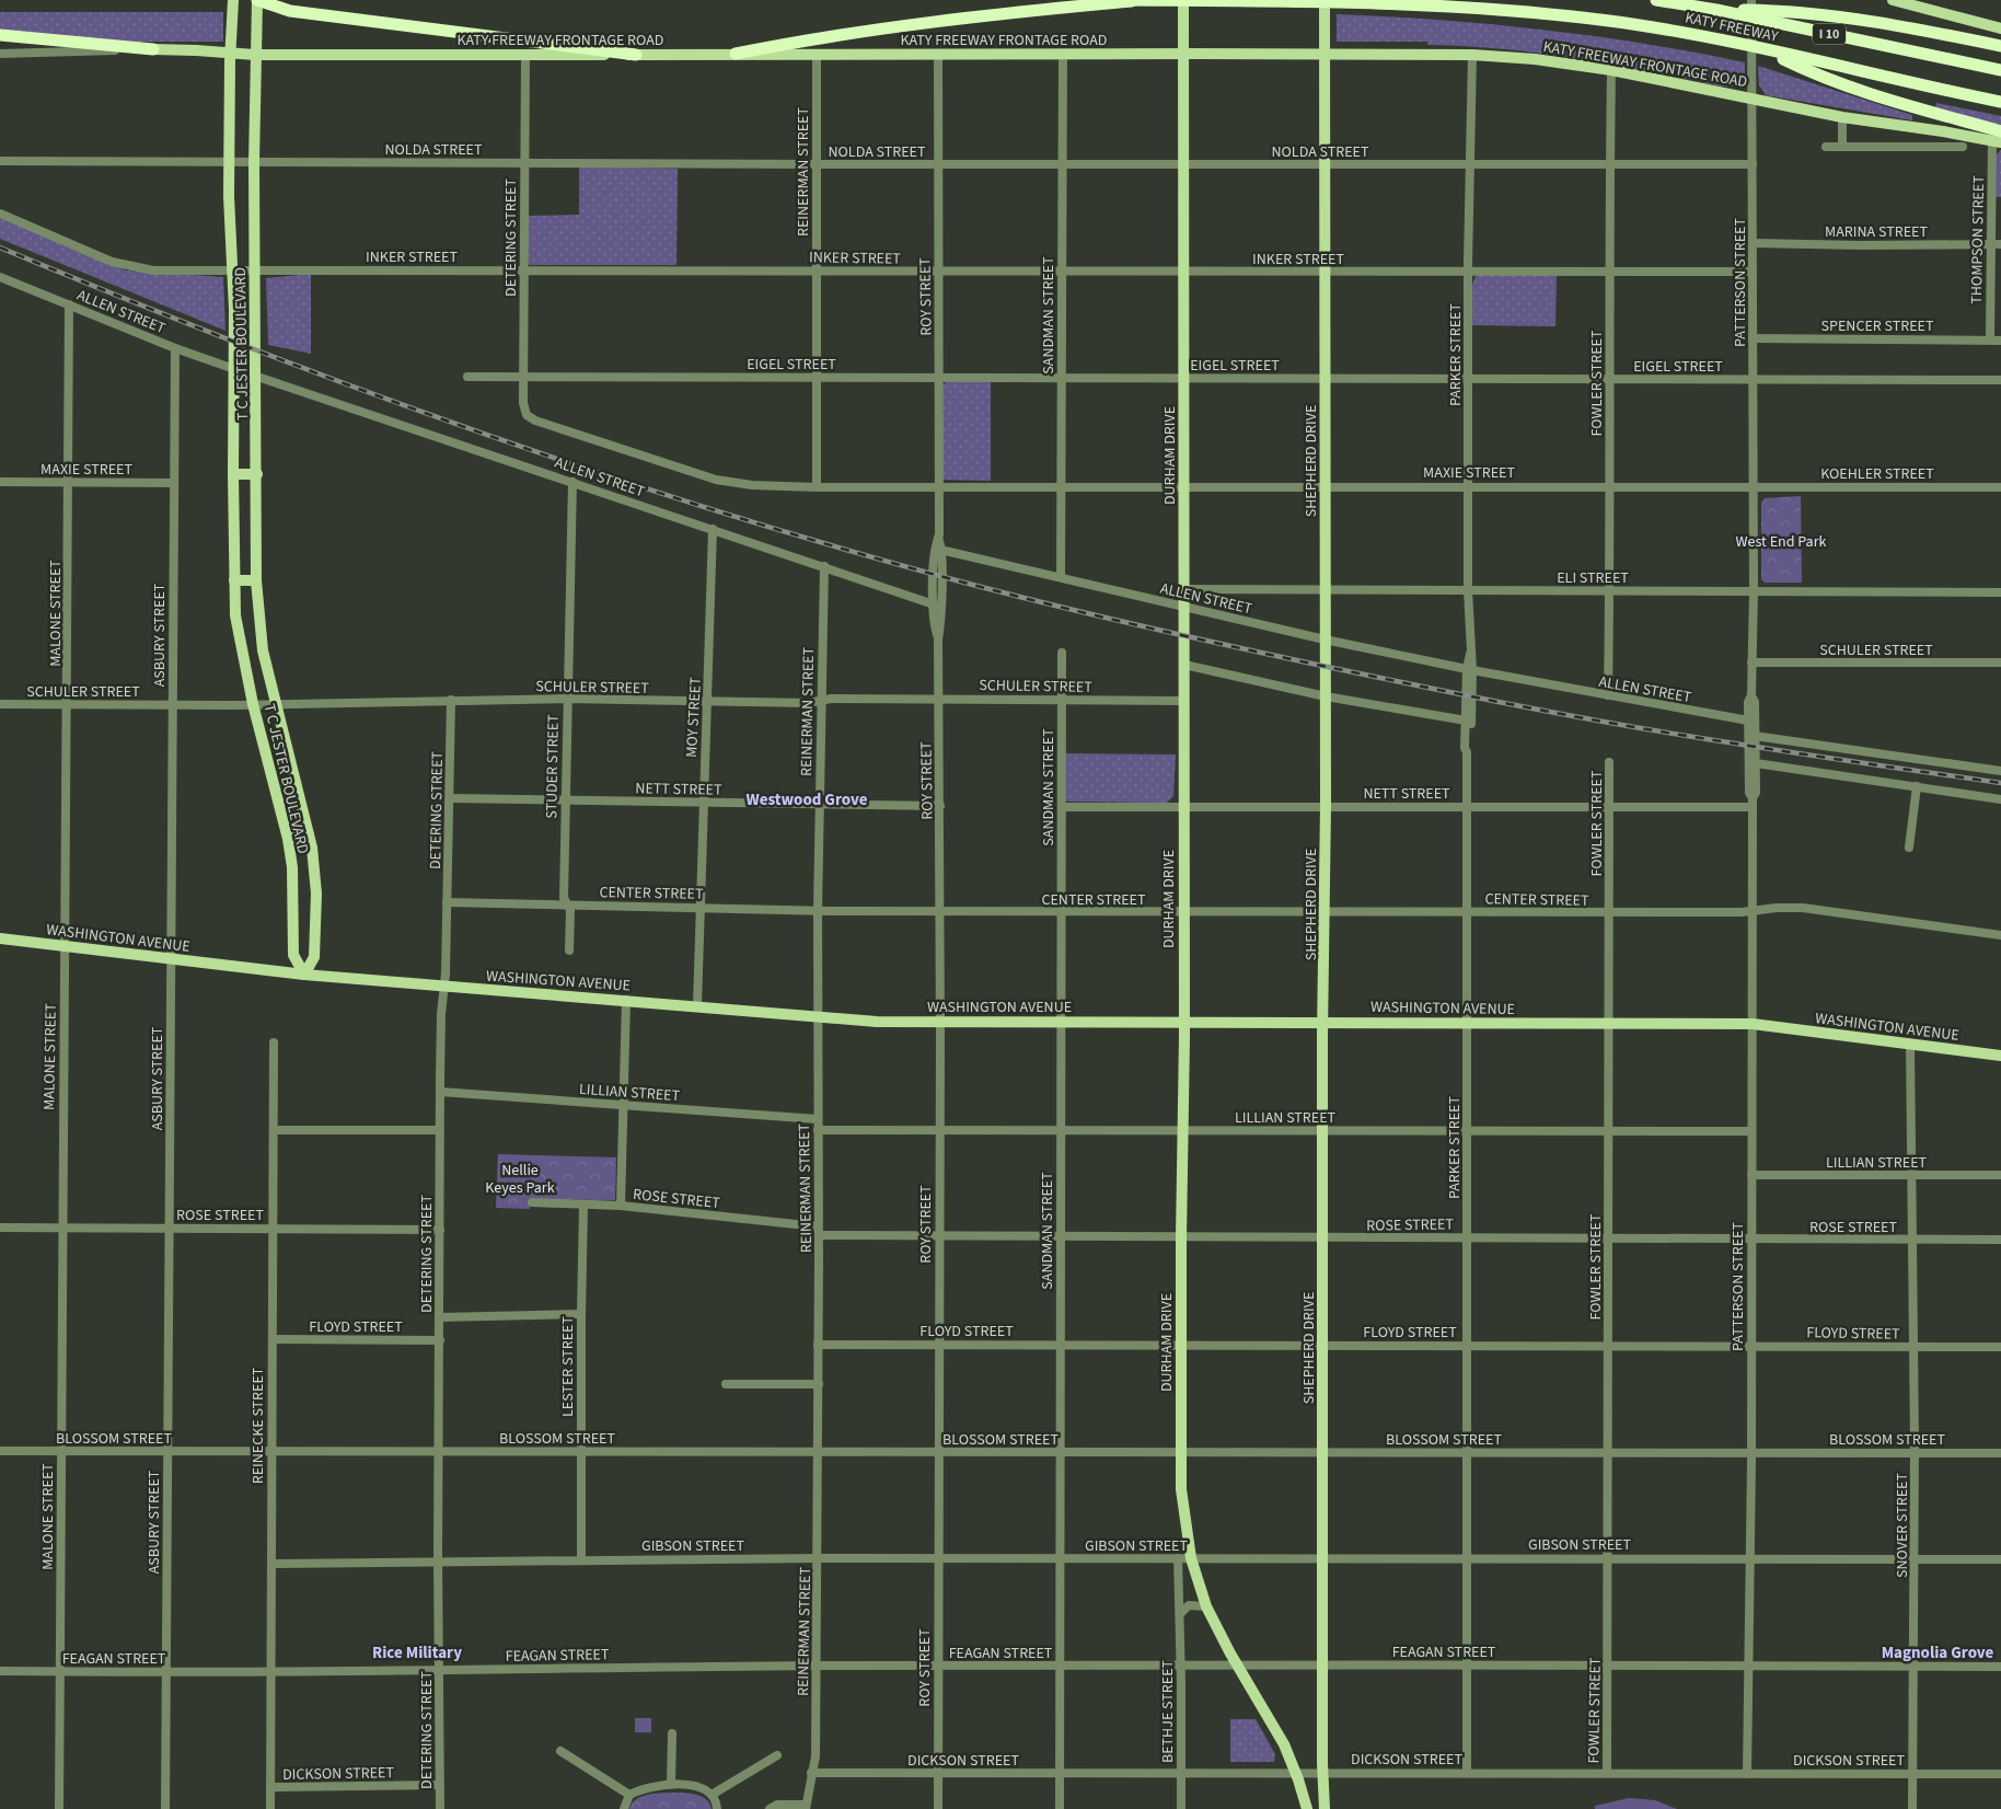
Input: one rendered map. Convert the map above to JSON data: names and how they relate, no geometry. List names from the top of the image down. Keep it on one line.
{"streets":{"highway":["KATY FREEWAY","I 10"],"main road":["KATY FREEWAY FRONTAGE ROAD","T C JESTER BOULEVARD","DURHAM DRIVE","SHEPHERD DRIVE","WASHINGTON AVENUE"],"street":["NOLDA STREET","REINERMAN STREET","MARINA STREET","DETERING STREET","THOMPSON STREET","INKER STREET","PATTERSON STREET","ROY STREET","ALLEN STREET","SANDMAN STREET","SPENCER STREET","PARKER STREET","EIGEL STREET","FOWLER STREET","MAXIE STREET","KOEHLER STREET","ELI STREET","MALONE STREET","ASBURY STREET","SCHULER STREET","MOY STREET","STUDER STREET","NETT STREET","CENTER STREET","LILLIAN STREET","ROSE STREET","FLOYD STREET","LESTER STREET","REINECKE STREET","BLOSSOM STREET","SNOVER STREET","GIBSON STREET","FEAGAN STREET","BETHJE STREET","DICKSON STREET"]},"crossings":[["KATY FREEWAY FRONTAGE ROAD","REINERMAN STREET"],["KATY FREEWAY FRONTAGE ROAD","DETERING STREET"],["KATY FREEWAY FRONTAGE ROAD","THOMPSON STREET"],["KATY FREEWAY FRONTAGE ROAD","PATTERSON STREET"],["KATY FREEWAY FRONTAGE ROAD","ROY STREET"],["KATY FREEWAY FRONTAGE ROAD","SANDMAN STREET"],["KATY FREEWAY FRONTAGE ROAD","T C JESTER BOULEVARD"],["KATY FREEWAY FRONTAGE ROAD","PARKER STREET"],["KATY FREEWAY FRONTAGE ROAD","FOWLER STREET"],["KATY FREEWAY FRONTAGE ROAD","DURHAM DRIVE"],["KATY FREEWAY FRONTAGE ROAD","SHEPHERD DRIVE"],["NOLDA STREET","REINERMAN STREET"],["NOLDA STREET","DETERING STREET"],["NOLDA STREET","PATTERSON STREET"],["NOLDA STREET","ROY STREET"],["NOLDA STREET","SANDMAN STREET"],["NOLDA STREET","T C JESTER BOULEVARD"],["NOLDA STREET","PARKER STREET"],["NOLDA STREET","FOWLER STREET"],["NOLDA STREET","DURHAM DRIVE"],["NOLDA STREET","SHEPHERD DRIVE"],["REINERMAN STREET","INKER STREET"],["REINERMAN STREET","ALLEN STREET"],["REINERMAN STREET","EIGEL STREET"],["REINERMAN STREET","MAXIE STREET"],["REINERMAN STREET","SCHULER STREET"],["REINERMAN STREET","NETT STREET"],["REINERMAN STREET","CENTER STREET"],["REINERMAN STREET","WASHINGTON AVENUE"],["REINERMAN STREET","LILLIAN STREET"],["REINERMAN STREET","ROSE STREET"],["REINERMAN STREET","FLOYD STREET"],["REINERMAN STREET","BLOSSOM STREET"],["REINERMAN STREET","GIBSON STREET"],["REINERMAN STREET","FEAGAN STREET"],["REINERMAN STREET","DICKSON STREET"],["MARINA STREET","THOMPSON STREET"],["MARINA STREET","PATTERSON STREET"],["DETERING STREET","INKER STREET"],["DETERING STREET","EIGEL STREET"],["DETERING STREET","MAXIE STREET"],["DETERING STREET","SCHULER STREET"],["DETERING STREET","NETT STREET"],["DETERING STREET","CENTER STREET"],["DETERING STREET","WASHINGTON AVENUE"],["DETERING STREET","LILLIAN STREET"],["DETERING STREET","ROSE STREET"],["DETERING STREET","FLOYD STREET"],["DETERING STREET","BLOSSOM STREET"],["DETERING STREET","GIBSON STREET"],["DETERING STREET","FEAGAN STREET"],["DETERING STREET","DICKSON STREET"],["THOMPSON STREET","SPENCER STREET"],["INKER STREET","PATTERSON STREET"],["INKER STREET","ROY STREET"],["INKER STREET","SANDMAN STREET"],["INKER STREET","T C JESTER BOULEVARD"],["INKER STREET","PARKER STREET"],["INKER STREET","FOWLER STREET"],["INKER STREET","DURHAM DRIVE"],["INKER STREET","SHEPHERD DRIVE"],["PATTERSON STREET","ALLEN STREET"],["PATTERSON STREET","SPENCER STREET"],["PATTERSON STREET","EIGEL STREET"],["PATTERSON STREET","MAXIE STREET"],["PATTERSON STREET","KOEHLER STREET"],["PATTERSON STREET","ELI STREET"],["PATTERSON STREET","SCHULER STREET"],["PATTERSON STREET","NETT STREET"],["PATTERSON STREET","CENTER STREET"],["PATTERSON STREET","WASHINGTON AVENUE"],["PATTERSON STREET","LILLIAN STREET"],["PATTERSON STREET","ROSE STREET"],["PATTERSON STREET","FLOYD STREET"],["PATTERSON STREET","BLOSSOM STREET"],["PATTERSON STREET","GIBSON STREET"],["PATTERSON STREET","FEAGAN STREET"],["PATTERSON STREET","DICKSON STREET"],["ROY STREET","ALLEN STREET"],["ROY STREET","EIGEL STREET"],["ROY STREET","MAXIE STREET"],["ROY STREET","SCHULER STREET"],["ROY STREET","NETT STREET"],["ROY STREET","CENTER STREET"],["ROY STREET","WASHINGTON AVENUE"],["ROY STREET","LILLIAN STREET"],["ROY STREET","ROSE STREET"],["ROY STREET","FLOYD STREET"],["ROY STREET","BLOSSOM STREET"],["ROY STREET","GIBSON STREET"],["ROY STREET","FEAGAN STREET"],["ROY STREET","DICKSON STREET"],["ALLEN STREET","SANDMAN STREET"],["ALLEN STREET","T C JESTER BOULEVARD"],["ALLEN STREET","PARKER STREET"],["ALLEN STREET","FOWLER STREET"],["ALLEN STREET","DURHAM DRIVE"],["ALLEN STREET","SHEPHERD DRIVE"],["ALLEN STREET","MALONE STREET"],["ALLEN STREET","ASBURY STREET"],["ALLEN STREET","MOY STREET"],["ALLEN STREET","STUDER STREET"],["SANDMAN STREET","EIGEL STREET"],["SANDMAN STREET","MAXIE STREET"],["SANDMAN STREET","SCHULER STREET"],["SANDMAN STREET","NETT STREET"],["SANDMAN STREET","CENTER STREET"],["SANDMAN STREET","WASHINGTON AVENUE"],["SANDMAN STREET","LILLIAN STREET"],["SANDMAN STREET","ROSE STREET"],["SANDMAN STREET","FLOYD STREET"],["SANDMAN STREET","BLOSSOM STREET"],["SANDMAN STREET","GIBSON STREET"],["SANDMAN STREET","FEAGAN STREET"],["SANDMAN STREET","DICKSON STREET"],["T C JESTER BOULEVARD","SCHULER STREET"],["T C JESTER BOULEVARD","WASHINGTON AVENUE"],["PARKER STREET","EIGEL STREET"],["PARKER STREET","MAXIE STREET"],["PARKER STREET","ELI STREET"],["PARKER STREET","NETT STREET"],["PARKER STREET","CENTER STREET"],["PARKER STREET","WASHINGTON AVENUE"],["PARKER STREET","LILLIAN STREET"],["PARKER STREET","ROSE STREET"],["PARKER STREET","FLOYD STREET"],["PARKER STREET","BLOSSOM STREET"],["PARKER STREET","GIBSON STREET"],["PARKER STREET","FEAGAN STREET"],["PARKER STREET","DICKSON STREET"],["EIGEL STREET","FOWLER STREET"],["EIGEL STREET","DURHAM DRIVE"],["EIGEL STREET","SHEPHERD DRIVE"],["FOWLER STREET","MAXIE STREET"],["FOWLER STREET","ELI STREET"],["FOWLER STREET","NETT STREET"],["FOWLER STREET","CENTER STREET"],["FOWLER STREET","WASHINGTON AVENUE"],["FOWLER STREET","LILLIAN STREET"],["FOWLER STREET","ROSE STREET"],["FOWLER STREET","FLOYD STREET"],["FOWLER STREET","BLOSSOM STREET"],["FOWLER STREET","GIBSON STREET"],["FOWLER STREET","FEAGAN STREET"],["FOWLER STREET","DICKSON STREET"],["DURHAM DRIVE","MAXIE STREET"],["DURHAM DRIVE","ELI STREET"],["DURHAM DRIVE","SCHULER STREET"],["DURHAM DRIVE","NETT STREET"],["DURHAM DRIVE","CENTER STREET"],["DURHAM DRIVE","WASHINGTON AVENUE"],["DURHAM DRIVE","LILLIAN STREET"],["DURHAM DRIVE","ROSE STREET"],["DURHAM DRIVE","FLOYD STREET"],["DURHAM DRIVE","BLOSSOM STREET"],["DURHAM DRIVE","GIBSON STREET"],["DURHAM DRIVE","FEAGAN STREET"],["DURHAM DRIVE","DICKSON STREET"],["SHEPHERD DRIVE","MAXIE STREET"],["SHEPHERD DRIVE","ELI STREET"],["SHEPHERD DRIVE","NETT STREET"],["SHEPHERD DRIVE","CENTER STREET"],["SHEPHERD DRIVE","WASHINGTON AVENUE"],["SHEPHERD DRIVE","LILLIAN STREET"],["SHEPHERD DRIVE","ROSE STREET"],["SHEPHERD DRIVE","FLOYD STREET"],["SHEPHERD DRIVE","BLOSSOM STREET"],["SHEPHERD DRIVE","GIBSON STREET"],["SHEPHERD DRIVE","FEAGAN STREET"],["SHEPHERD DRIVE","DICKSON STREET"],["MAXIE STREET","KOEHLER STREET"],["MAXIE STREET","MALONE STREET"],["MAXIE STREET","ASBURY STREET"],["MALONE STREET","SCHULER STREET"],["MALONE STREET","WASHINGTON AVENUE"],["MALONE STREET","ROSE STREET"],["MALONE STREET","BLOSSOM STREET"],["MALONE STREET","FEAGAN STREET"],["ASBURY STREET","SCHULER STREET"],["ASBURY STREET","WASHINGTON AVENUE"],["ASBURY STREET","ROSE STREET"],["ASBURY STREET","BLOSSOM STREET"],["ASBURY STREET","FEAGAN STREET"],["SCHULER STREET","MOY STREET"],["SCHULER STREET","STUDER STREET"],["MOY STREET","NETT STREET"],["MOY STREET","CENTER STREET"],["MOY STREET","WASHINGTON AVENUE"],["STUDER STREET","NETT STREET"],["STUDER STREET","CENTER STREET"],["WASHINGTON AVENUE","SNOVER STREET"],["LILLIAN STREET","SNOVER STREET"],["ROSE STREET","LESTER STREET"],["ROSE STREET","REINECKE STREET"],["ROSE STREET","SNOVER STREET"],["FLOYD STREET","REINECKE STREET"],["FLOYD STREET","SNOVER STREET"],["LESTER STREET","BLOSSOM STREET"],["LESTER STREET","GIBSON STREET"],["REINECKE STREET","BLOSSOM STREET"],["REINECKE STREET","GIBSON STREET"],["REINECKE STREET","FEAGAN STREET"],["REINECKE STREET","DICKSON STREET"],["BLOSSOM STREET","SNOVER STREET"],["SNOVER STREET","GIBSON STREET"],["SNOVER STREET","FEAGAN STREET"],["SNOVER STREET","DICKSON STREET"],["GIBSON STREET","BETHJE STREET"],["FEAGAN STREET","BETHJE STREET"],["BETHJE STREET","DICKSON STREET"]],"districts":["Westwood Grove","Rice Military","Magnolia Grove"],"parks":["West End Park","Nellie Keyes Park"]}
